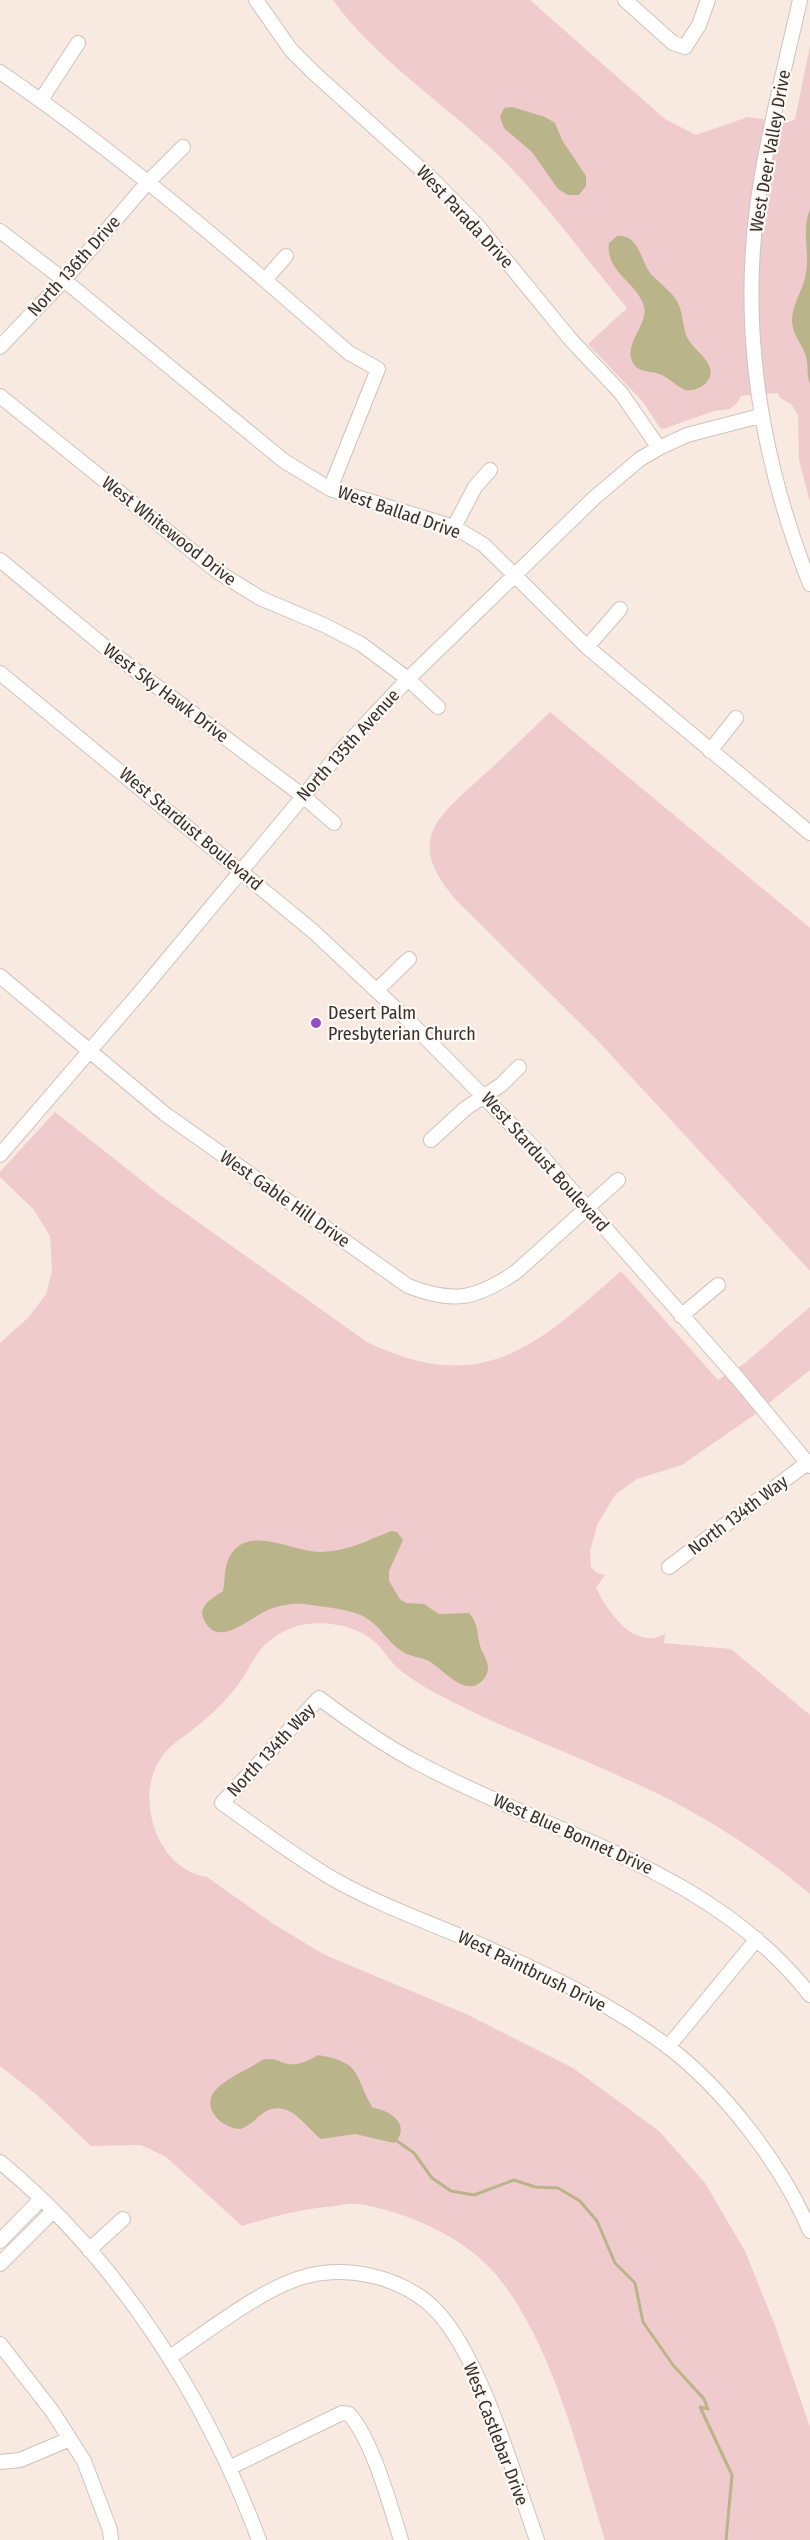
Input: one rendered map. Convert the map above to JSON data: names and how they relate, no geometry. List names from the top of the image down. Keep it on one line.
{"streets":{"street":["West Deer Valley Drive","West Parada Drive","North 136th Drive","West Ballad Drive","West Whitewood Drive","West Sky Hawk Drive","North 135th Avenue","West Stardust Boulevard","West Gable Hill Drive","North 134th Way","West Blue Bonnet Drive","West Paintbrush Drive","West Castlebar Drive"]},"crossings":[["West Deer Valley Drive","North 135th Avenue"],["West Parada Drive","North 135th Avenue"],["North 136th Drive","West Ballad Drive"],["West Ballad Drive","North 135th Avenue"],["West Whitewood Drive","North 135th Avenue"],["West Sky Hawk Drive","North 135th Avenue"],["North 135th Avenue","West Stardust Boulevard"],["North 135th Avenue","West Gable Hill Drive"],["West Stardust Boulevard","West Gable Hill Drive"],["West Stardust Boulevard","North 134th Way"],["North 134th Way","West Blue Bonnet Drive"],["North 134th Way","West Paintbrush Drive"]],"places":["Desert Palm Presbyterian Church"]}
